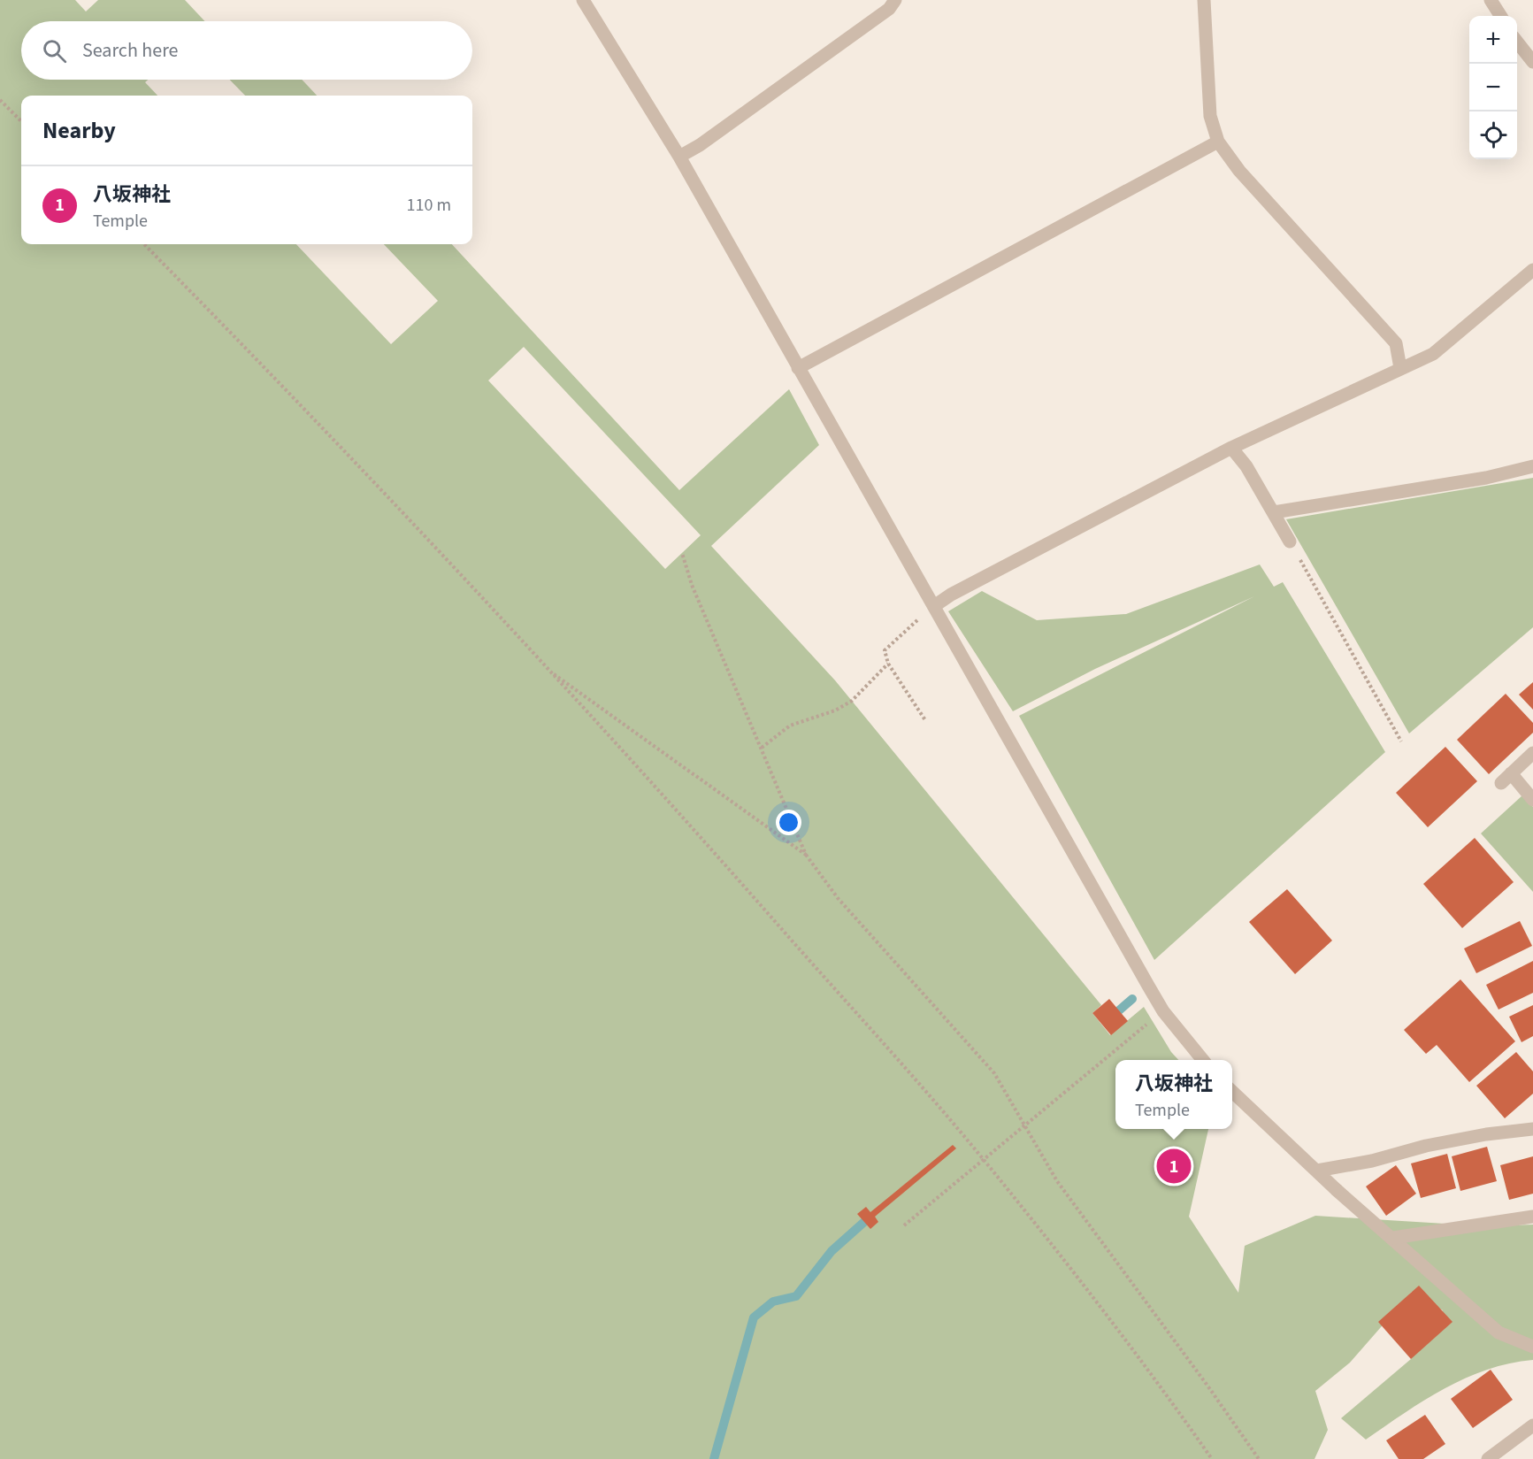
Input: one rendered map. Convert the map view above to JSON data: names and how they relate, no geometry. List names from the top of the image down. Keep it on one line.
{"page":{"map_buttons":["+","−"],"search":"Search here","heading":"Nearby","list":[{"mark":"1","name":"八坂神社","note":"Temple","value":"110 m"}],"popup":["八坂神社","Temple"],"pins":"1"}}
